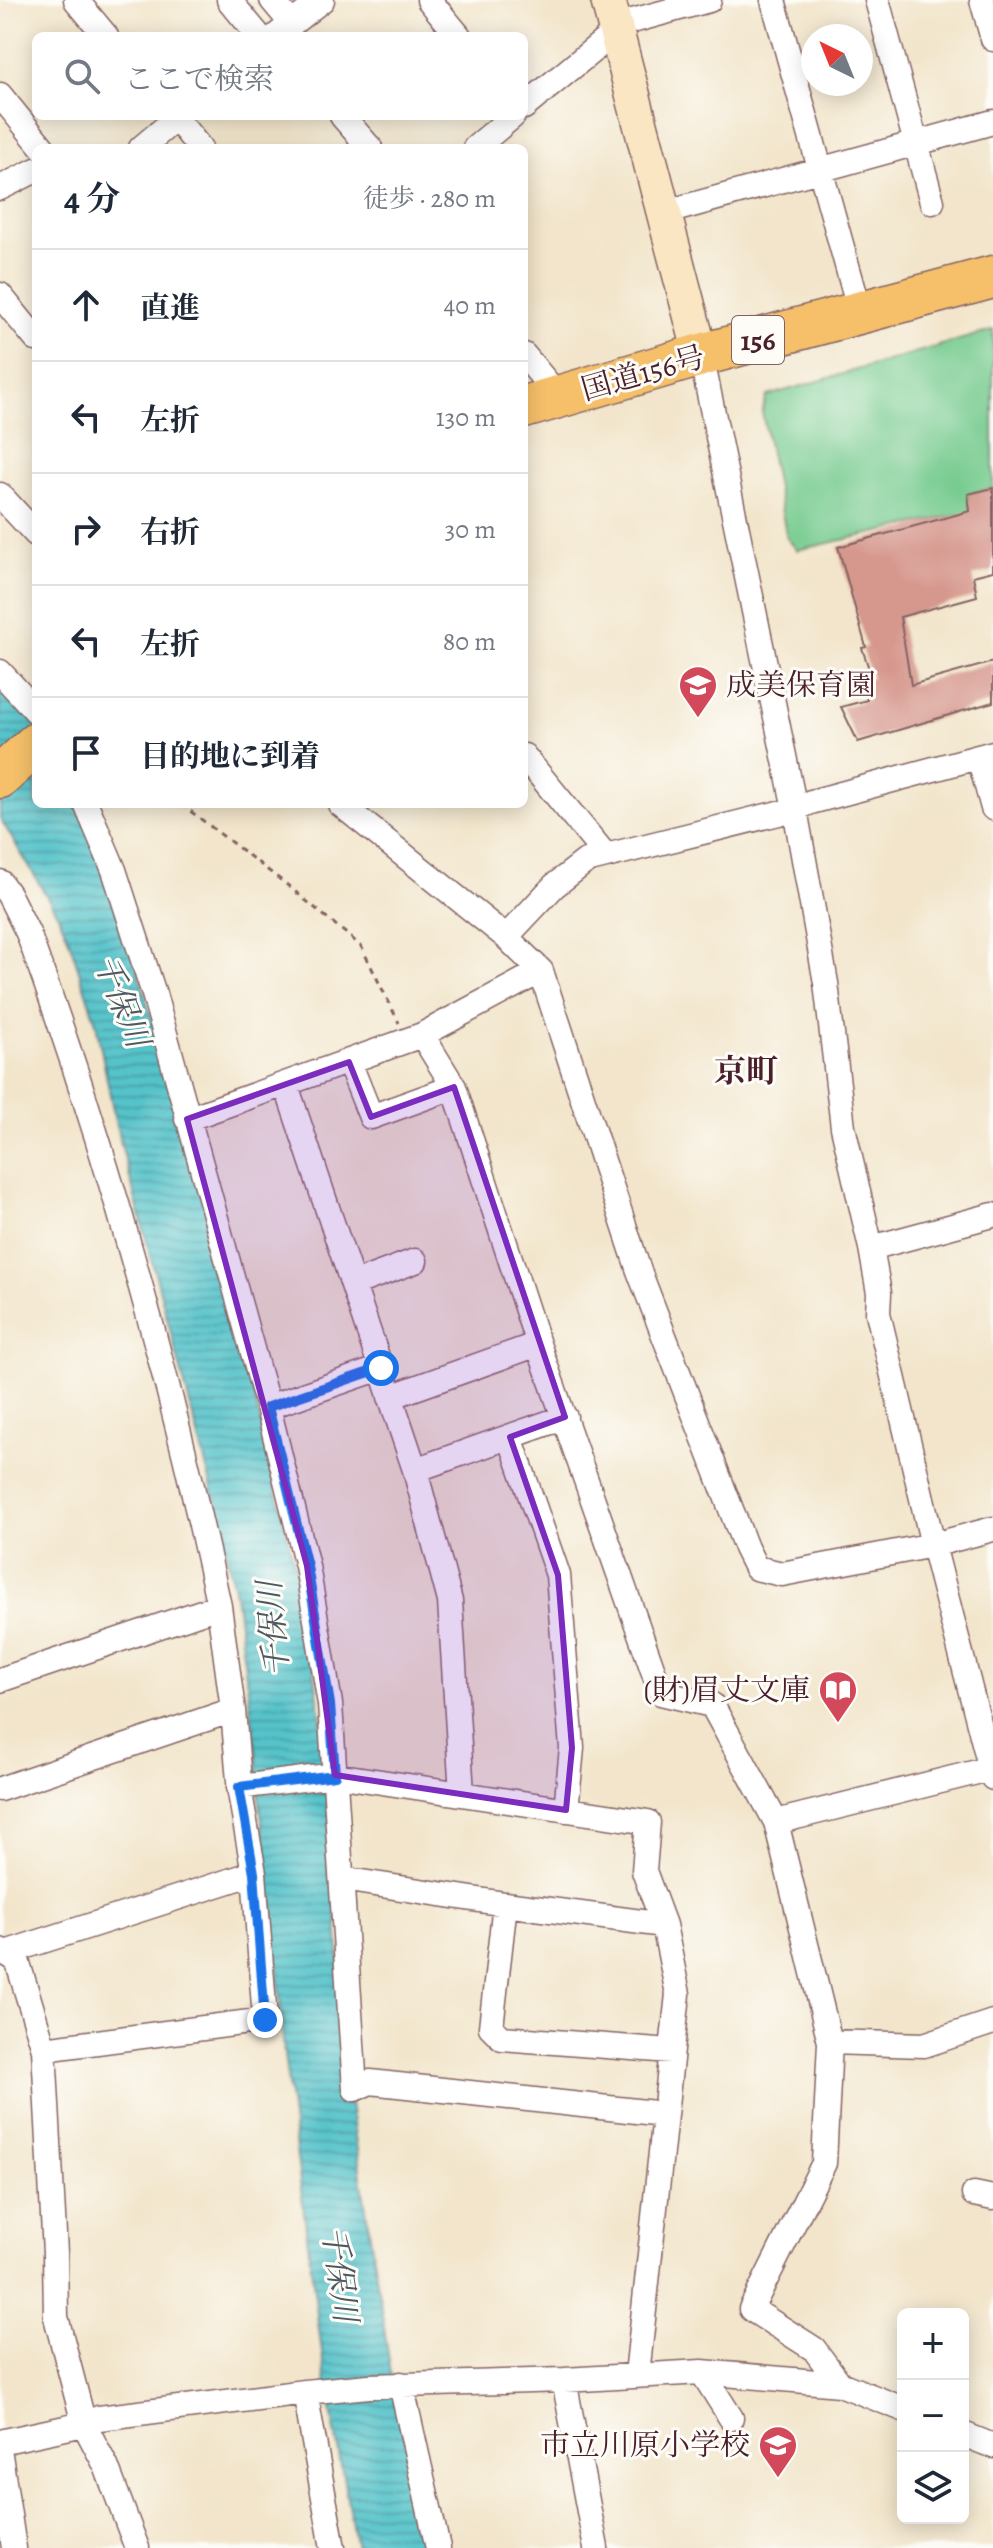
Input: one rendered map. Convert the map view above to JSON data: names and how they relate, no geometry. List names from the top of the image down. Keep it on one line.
{"streets":{"highway":["156","国道156号"]},"districts":["京町"],"water":["千保川"],"places":{"school or university":["成美保育園","市立川原小学校"],"library":["(財)眉丈文庫"]},"north":"top left","page":{"search":"ここで検索","heading":["4 分","徒歩 · 280 m"],"list":[["直進","40 m"],["左折","130 m"],["右折","30 m"],["左折","80 m"],"目的地に到着"],"map_buttons":["+","−"]}}
